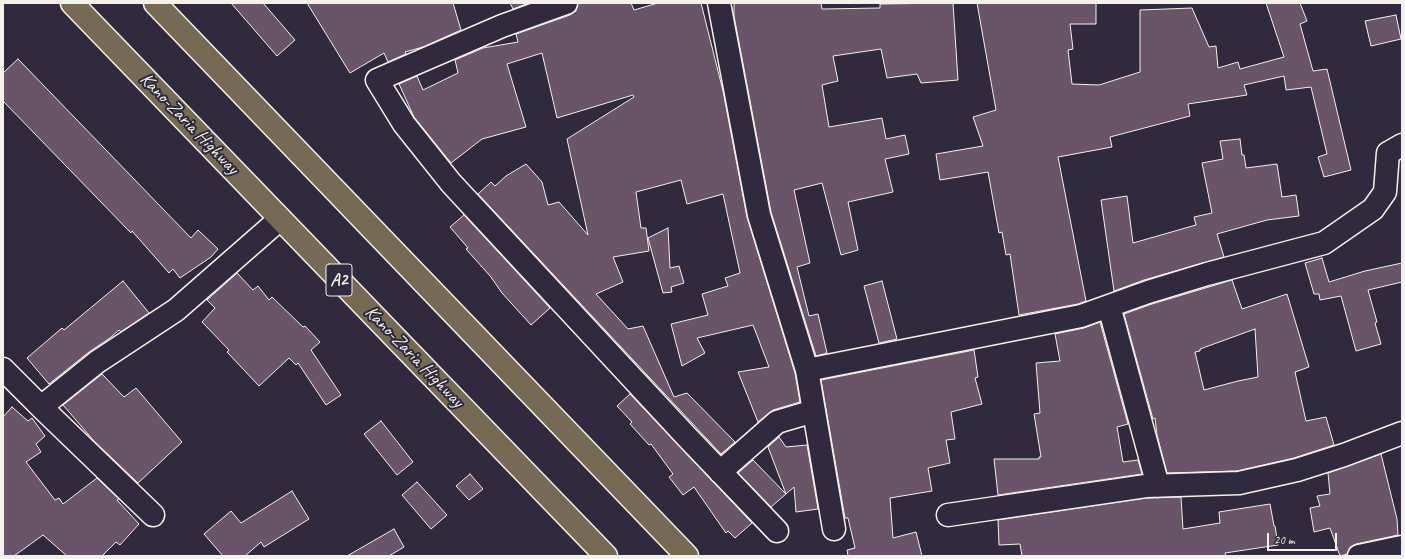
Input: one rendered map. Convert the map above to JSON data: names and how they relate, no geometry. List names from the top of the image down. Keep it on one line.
{"streets":{"highway":["Kano-Zaria Highway","A2"]},"scale_bar":"20 m"}
